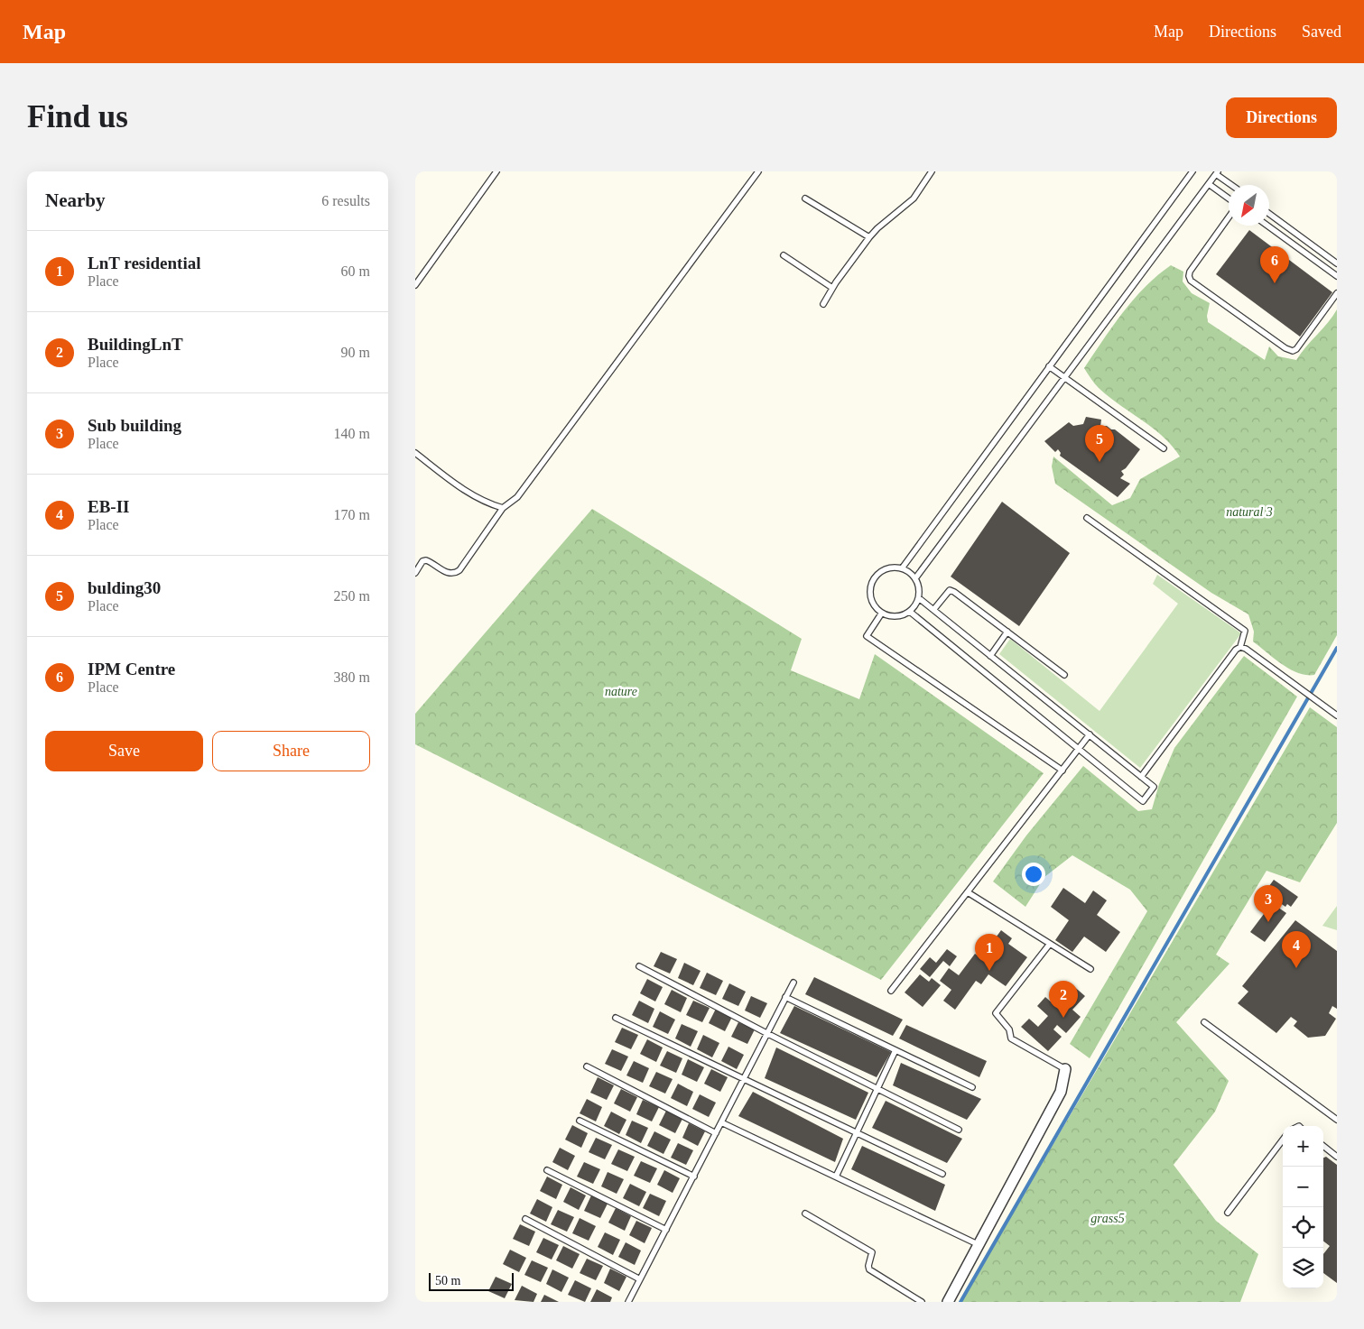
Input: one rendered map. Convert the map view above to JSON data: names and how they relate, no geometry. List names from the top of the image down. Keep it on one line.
{"parks":["natural 3","nature","grass5"],"scale_bar":"50 m","north":"bottom left","page":{"header":"Map","nav":["Map","Directions","Saved"],"buttons":["Directions",["Save","Share"]],"title":"Find us","heading":["Nearby","6 results"],"list":[{"mark":"1","name":"LnT residential","note":"Place","value":"60 m"},{"mark":"2","name":"BuildingLnT","note":"Place","value":"90 m"},{"mark":"3","name":"Sub building","note":"Place","value":"140 m"},{"mark":"4","name":"EB-II","note":"Place","value":"170 m"},{"mark":"5","name":"bulding30","note":"Place","value":"250 m"},{"mark":"6","name":"IPM Centre","note":"Place","value":"380 m"}],"pins":["6","5","3","4","1","2"],"map_buttons":["+","−"],"scale":"50 m"}}
